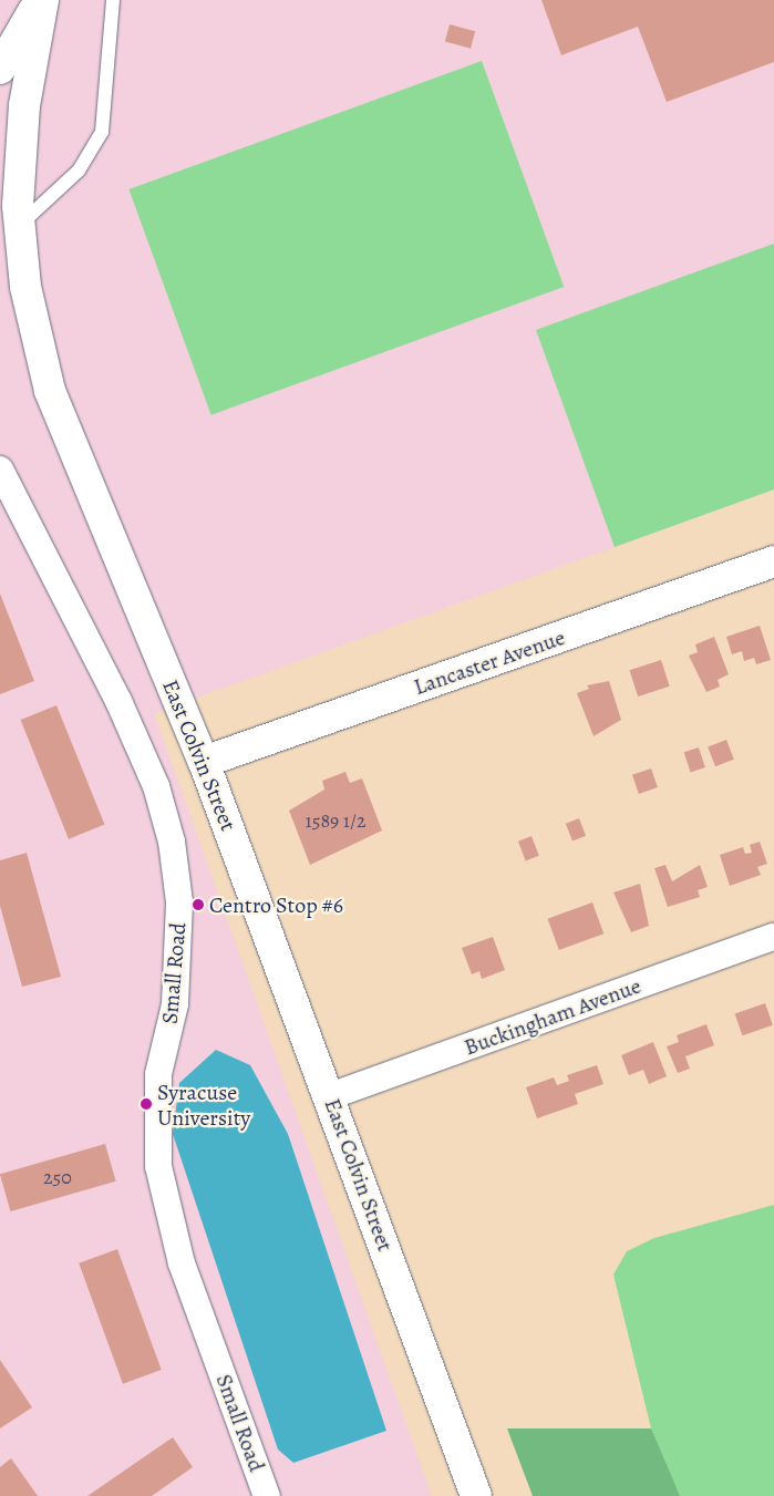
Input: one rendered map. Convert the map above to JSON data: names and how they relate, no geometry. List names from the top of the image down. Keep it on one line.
{"streets":{"street":["Lancaster Avenue","East Colvin Street","Small Road","Buckingham Avenue"]},"crossings":[["Lancaster Avenue","East Colvin Street"],["East Colvin Street","Buckingham Avenue"]],"places":["Centro Stop #6","Syracuse University"],"house_numbers":["1589 1/2","250"]}
